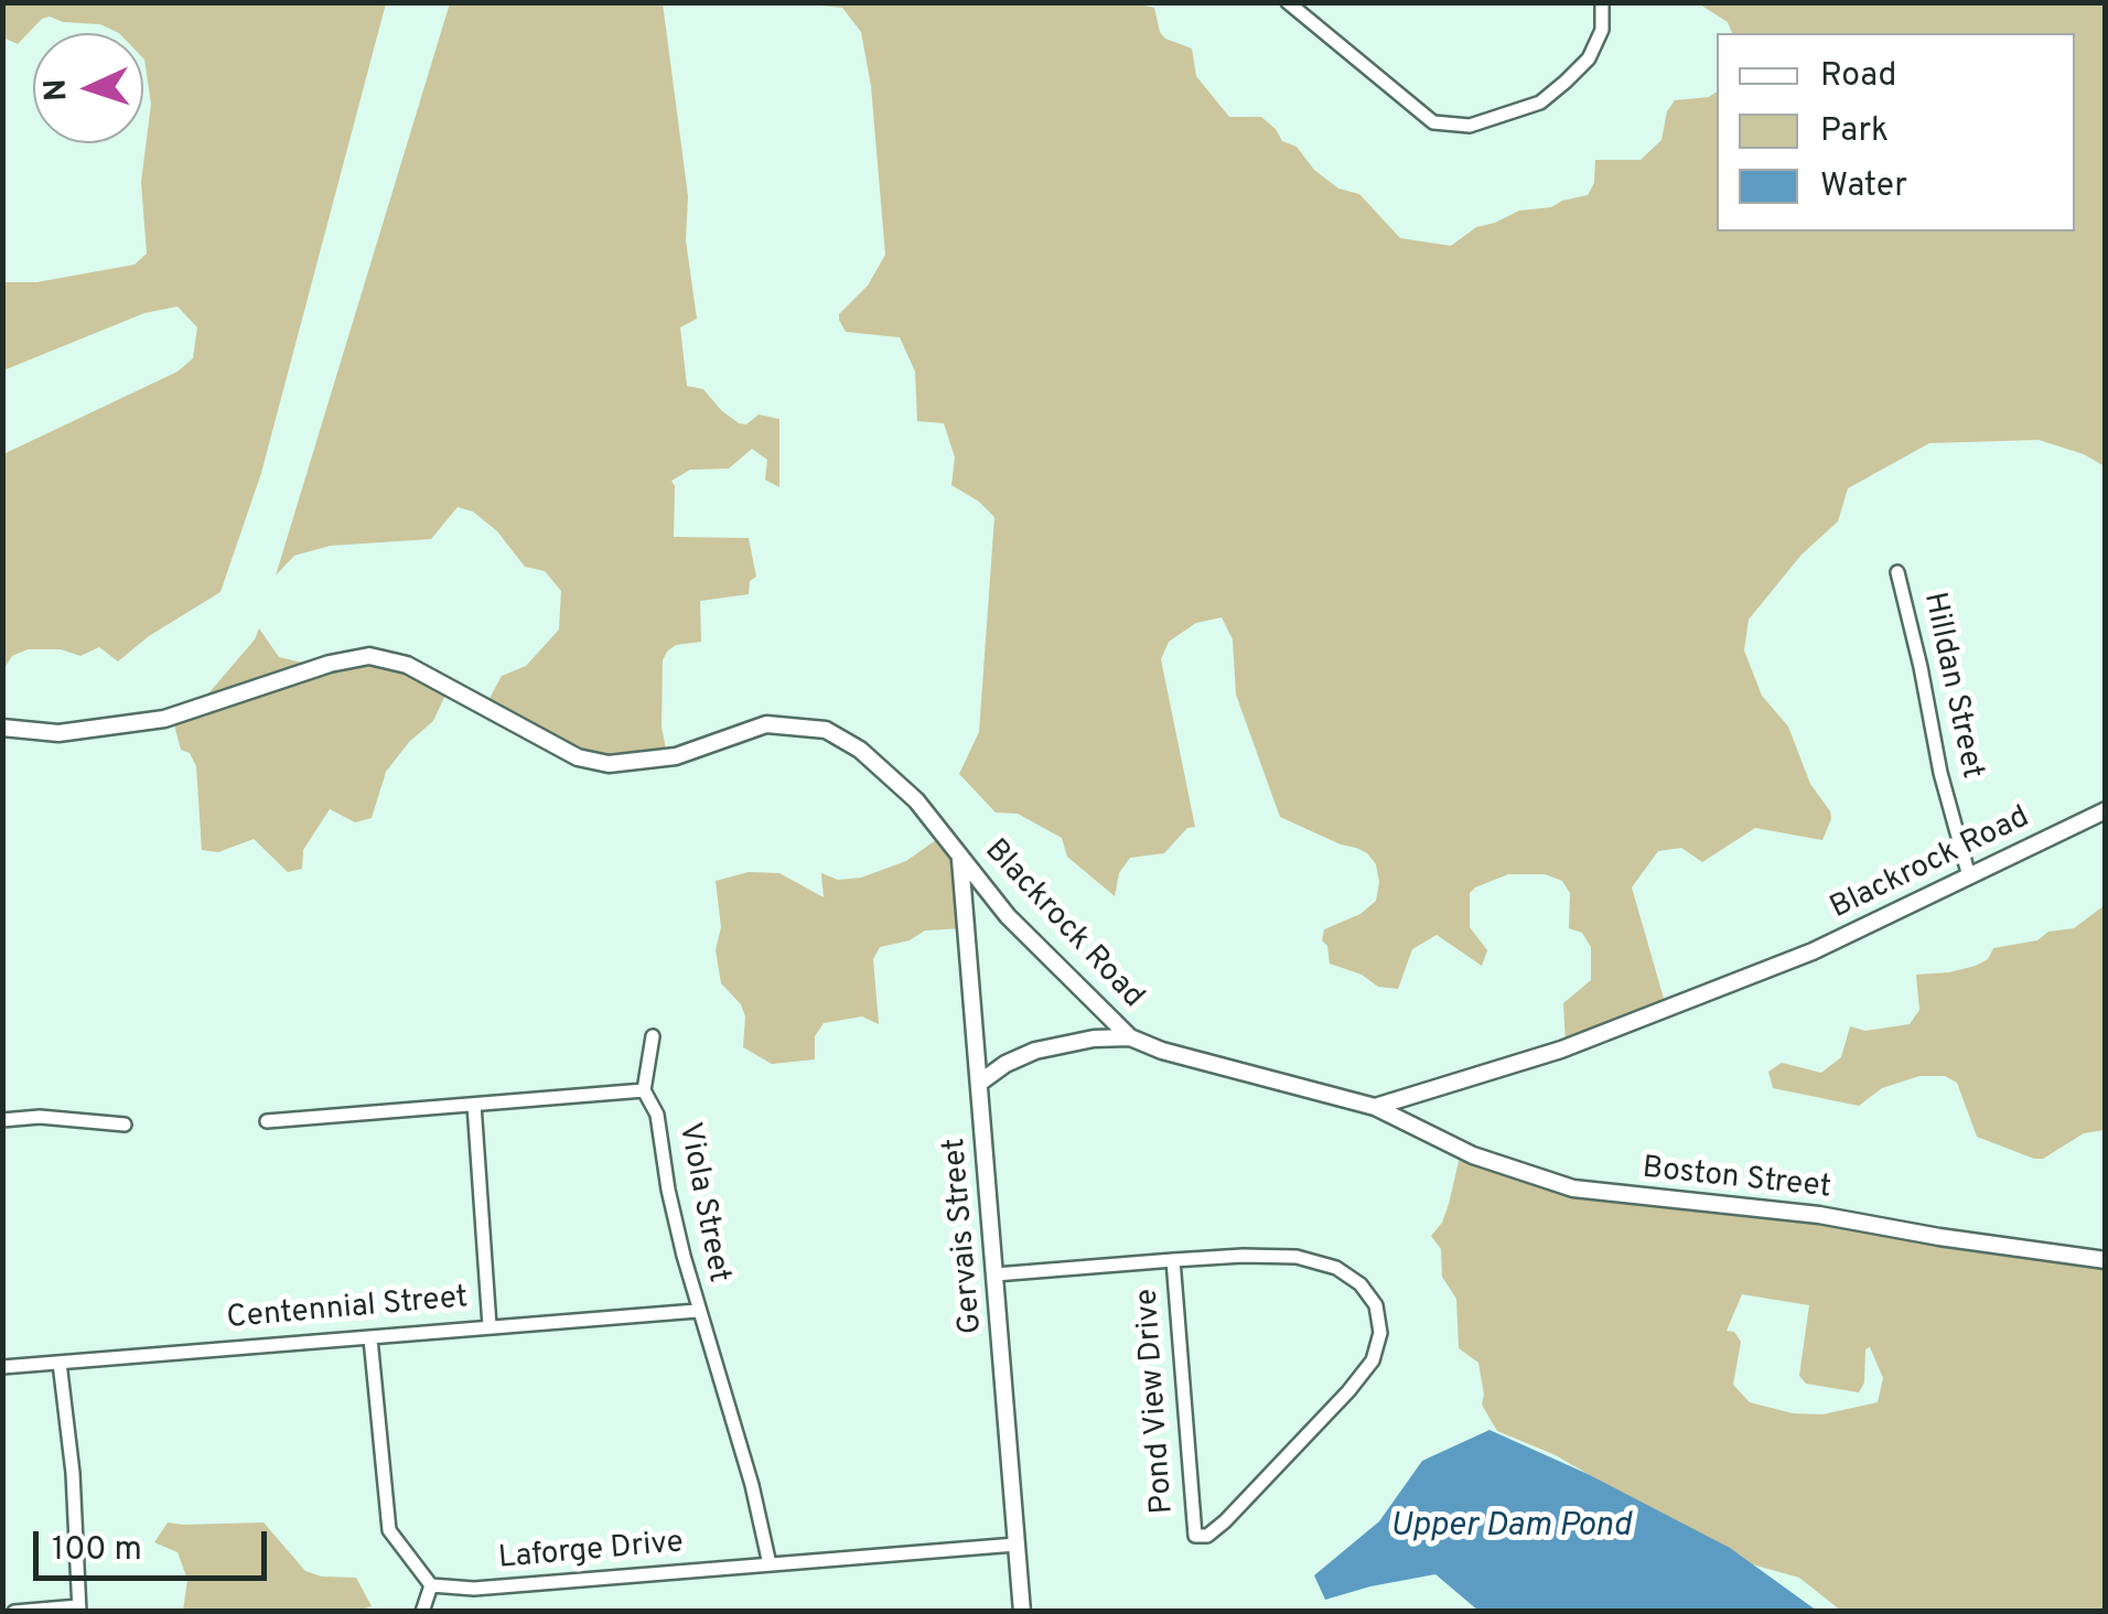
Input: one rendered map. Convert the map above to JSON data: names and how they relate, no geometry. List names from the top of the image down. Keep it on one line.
{"streets":{"street":["Hilldan Street","Blackrock Road","Boston Street","Viola Street","Gervais Street","Centennial Street","Pond View Drive","Laforge Drive"]},"crossings":[["Hilldan Street","Blackrock Road"],["Blackrock Road","Boston Street"],["Blackrock Road","Gervais Street"],["Viola Street","Centennial Street"],["Viola Street","Laforge Drive"],["Gervais Street","Pond View Drive"],["Gervais Street","Laforge Drive"]],"water":["Upper Dam Pond"],"legend":["Road","Park","Water"],"scale_bar":"100 m","north":"left"}
